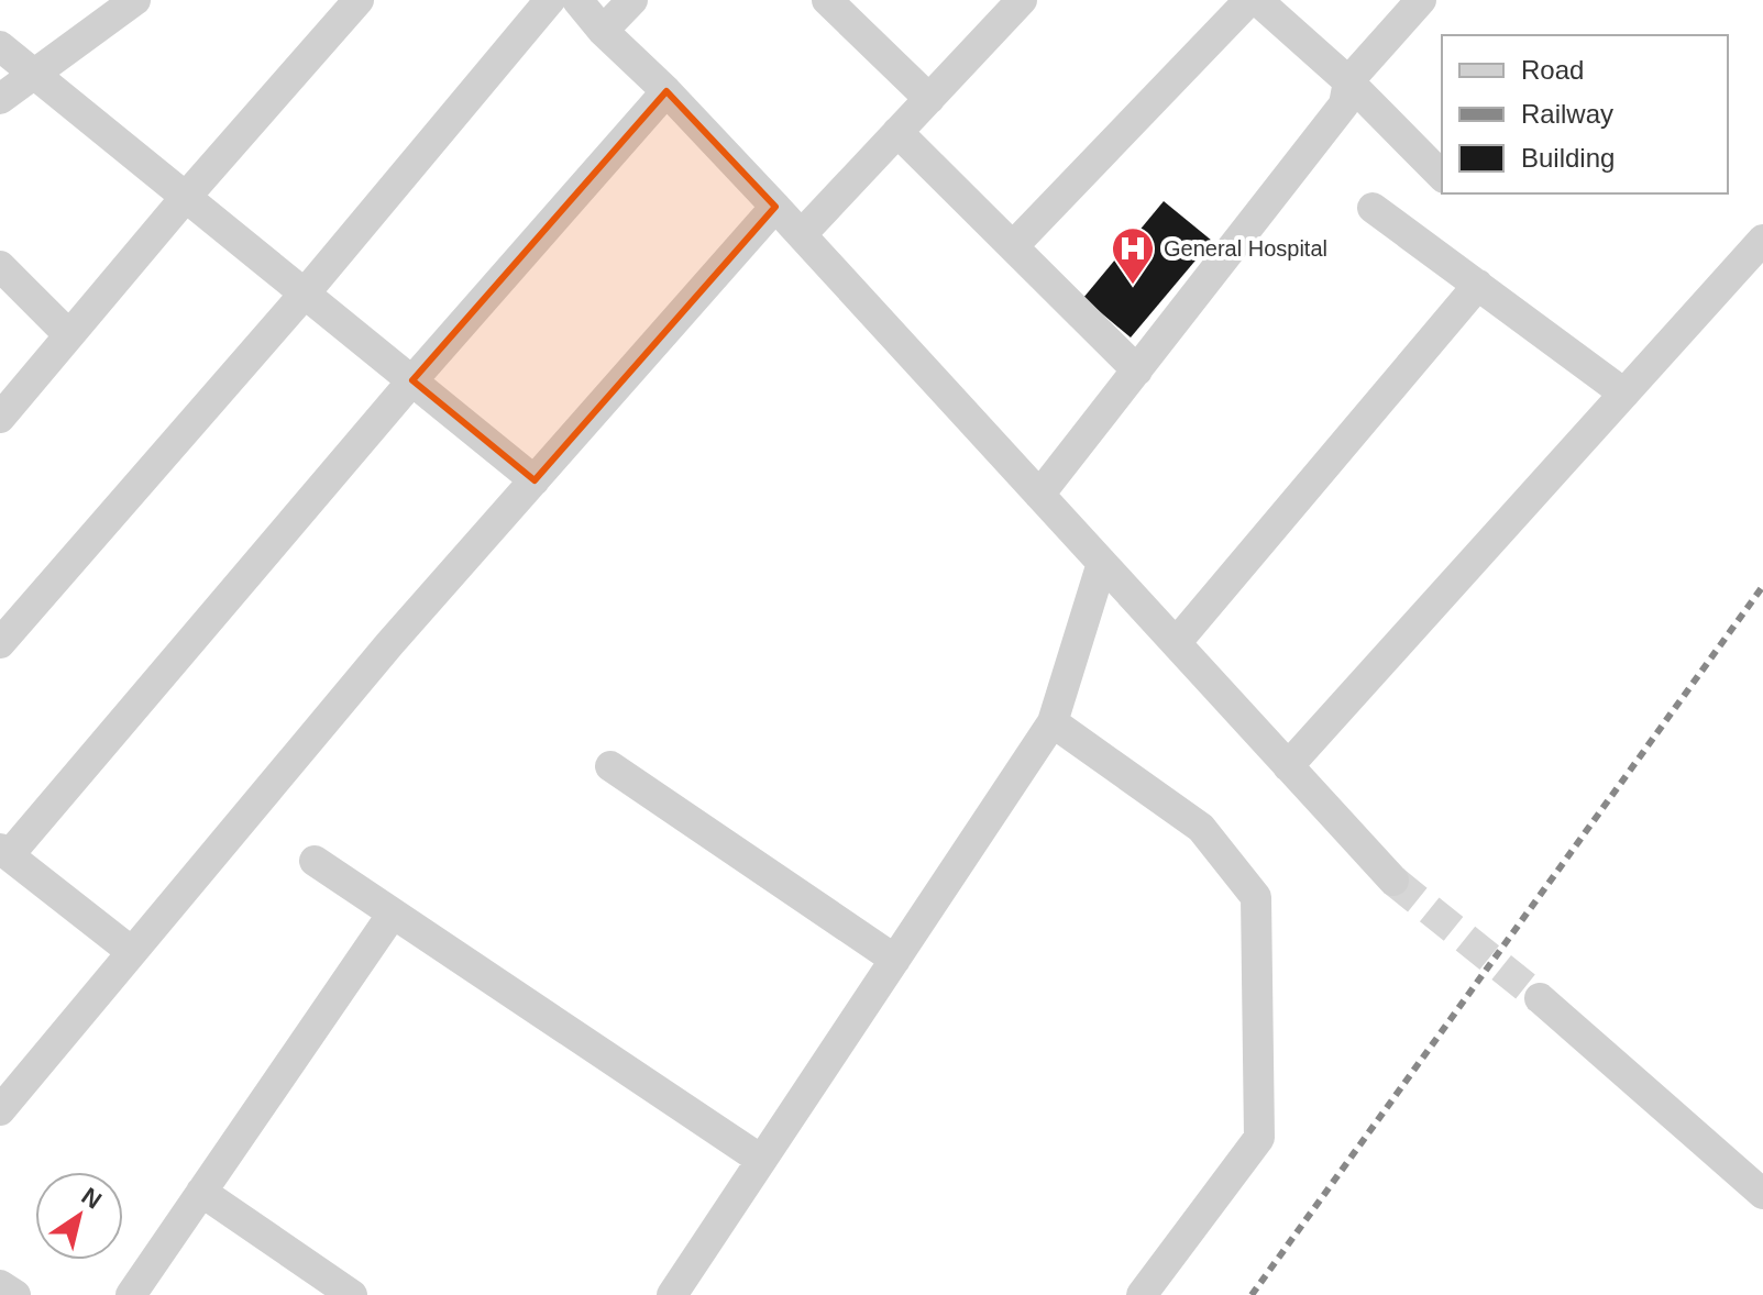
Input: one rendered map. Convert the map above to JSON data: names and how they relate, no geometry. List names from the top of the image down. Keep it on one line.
{"places":{"hospital":["General Hospital"]},"legend":["Road","Railway","Building"],"north":"top right"}
